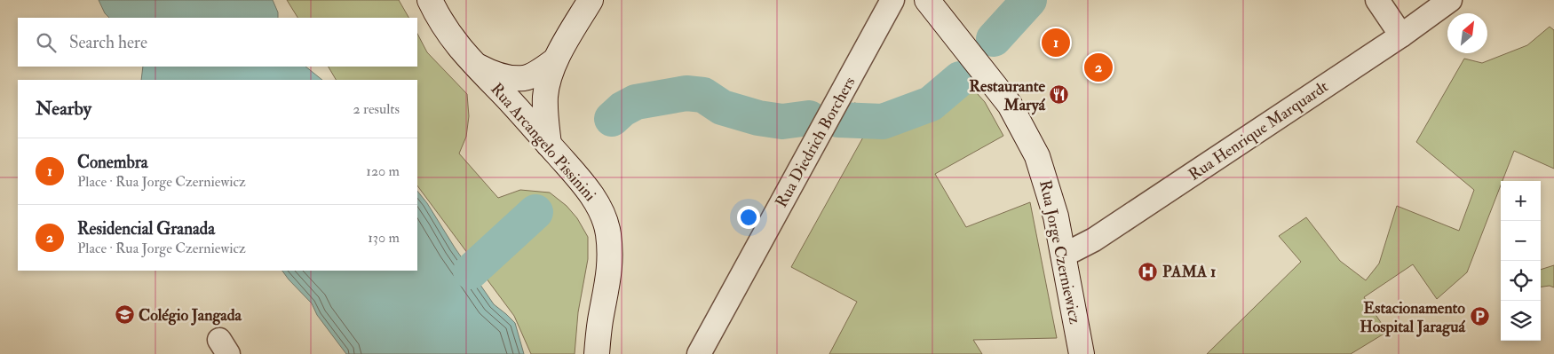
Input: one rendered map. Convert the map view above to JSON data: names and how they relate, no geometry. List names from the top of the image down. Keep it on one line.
{"streets":{"main road":["Rua Arcangelo Pissinini","Rua Jorge Czerniewicz"],"street":["Rua Henrique Marquardt","Rua Diedrich Borchers"]},"crossings":[["Rua Henrique Marquardt","Rua Jorge Czerniewicz"]],"places":{"restaurant":["Restaurante Maryá"],"hospital":["PAMA 1"],"school or university":["Colégio Jangada"],"parking":["Estacionamento Hospital Jaraguá"]},"north":"top right","page":{"search":"Search here","pins":["1","2"],"heading":["Nearby","2 results"],"list":[{"mark":"1","name":"Conembra","note":"Place · Rua Jorge Czerniewicz","value":"120 m"},{"mark":"2","name":"Residencial Granada","note":"Place · Rua Jorge Czerniewicz","value":"130 m"}],"map_buttons":["+","−"]}}
